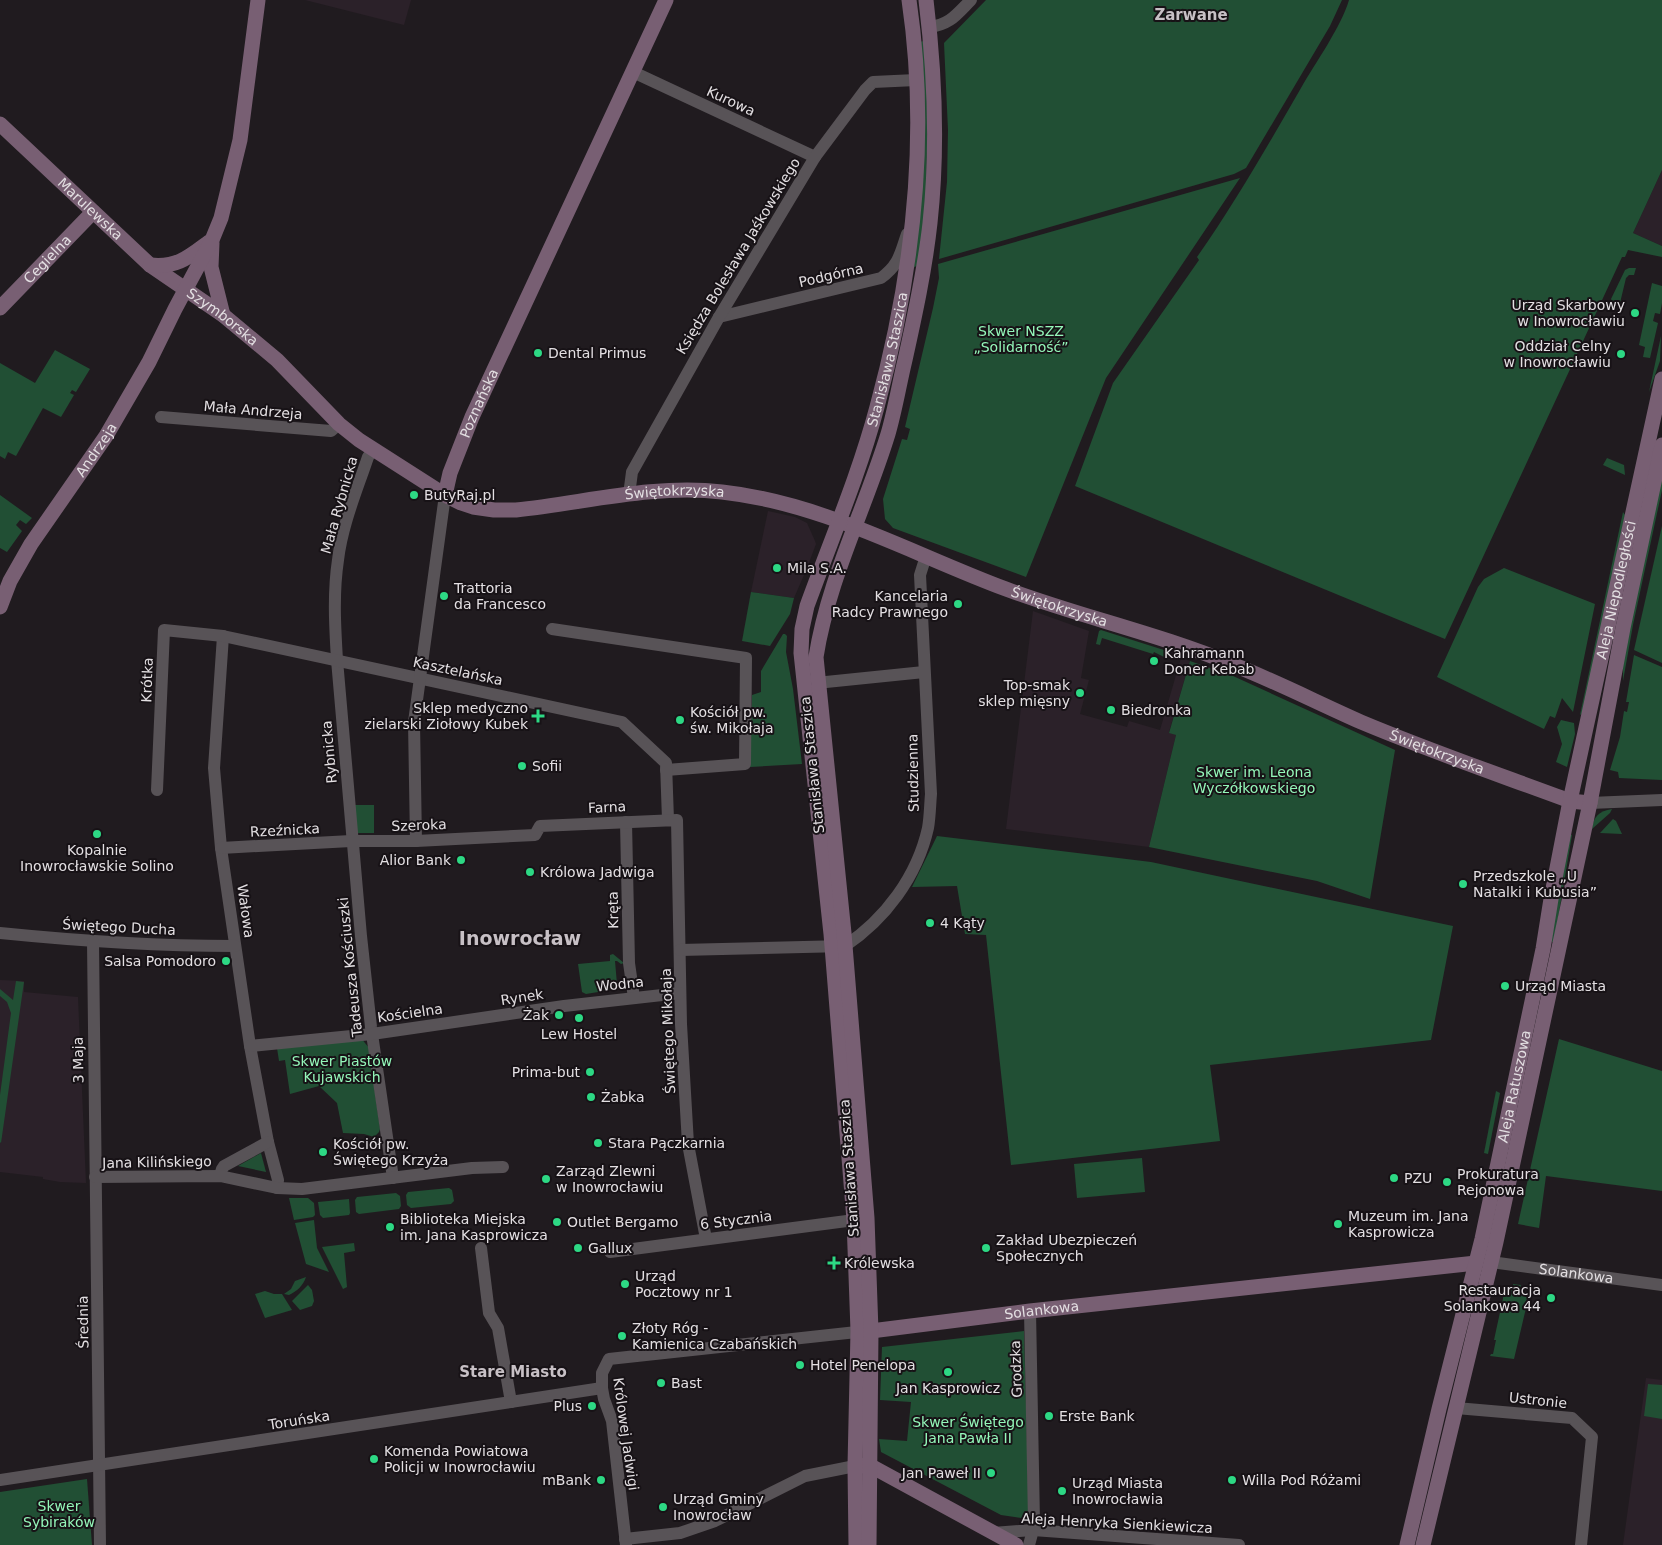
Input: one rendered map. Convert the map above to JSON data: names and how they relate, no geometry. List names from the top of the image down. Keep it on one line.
{"streets":{"street":["Kurowa","Marulewska","Księdza Bolesława Jaśkowskiego","Cegielna","Podgórna","Szymborska","Stanisława Staszica","Poznańska","Mała Andrzeja","Andrzeja","Świętokrzyska","Mała Rybnicka","Aleja Niepodległości","Kasztelańska","Krótka","Rybnicka","Studzienna","Farna","Szeroka","Rzeźnicka","Kręta","Wałowa","Świętego Ducha","Tadeusza Kościuszki","Wodna","Rynek","Kościelna","Świętego Mikołaja","3 Maja","Aleja Ratuszowa","Jana Kilińskiego","6 Stycznia","Solankowa","Średnia","Grodzka","Ustronie","Toruńska","Królowej Jadwigi","Aleja Henryka Sienkiewicza"]},"crossings":[["Kurowa","Księdza Bolesława Jaśkowskiego"],["Kurowa","Poznańska"],["Marulewska","Cegielna"],["Marulewska","Szymborska"],["Marulewska","Andrzeja"],["Księdza Bolesława Jaśkowskiego","Podgórna"],["Księdza Bolesława Jaśkowskiego","Stanisława Staszica"],["Księdza Bolesława Jaśkowskiego","Świętokrzyska"],["Podgórna","Stanisława Staszica"],["Szymborska","Poznańska"],["Szymborska","Mała Andrzeja"],["Szymborska","Andrzeja"],["Szymborska","Świętokrzyska"],["Szymborska","Mała Rybnicka"],["Stanisława Staszica","Świętokrzyska"],["Stanisława Staszica","Studzienna"],["Stanisława Staszica","6 Stycznia"],["Stanisława Staszica","Solankowa"],["Poznańska","Świętokrzyska"],["Poznańska","Kasztelańska"],["Poznańska","Szeroka"],["Świętokrzyska","Aleja Niepodległości"],["Świętokrzyska","Studzienna"],["Świętokrzyska","Aleja Ratuszowa"],["Mała Rybnicka","Kasztelańska"],["Mała Rybnicka","Rybnicka"],["Aleja Niepodległości","Aleja Ratuszowa"],["Kasztelańska","Krótka"],["Kasztelańska","Rybnicka"],["Kasztelańska","Wałowa"],["Kasztelańska","Świętego Mikołaja"],["Krótka","Wałowa"],["Rybnicka","Szeroka"],["Rybnicka","Rzeźnicka"],["Rybnicka","Tadeusza Kościuszki"],["Farna","Szeroka"],["Farna","Kręta"],["Farna","Świętego Mikołaja"],["Szeroka","Rzeźnicka"],["Szeroka","Tadeusza Kościuszki"],["Rzeźnicka","Wałowa"],["Rzeźnicka","Tadeusza Kościuszki"],["Kręta","Wodna"],["Wałowa","Świętego Ducha"],["Wałowa","Kościelna"],["Wałowa","Jana Kilińskiego"],["Świętego Ducha","3 Maja"],["Tadeusza Kościuszki","Kościelna"],["Tadeusza Kościuszki","Jana Kilińskiego"],["Wodna","Rynek"],["Wodna","Świętego Mikołaja"],["Rynek","Kościelna"],["Świętego Mikołaja","6 Stycznia"],["3 Maja","Jana Kilińskiego"],["3 Maja","Średnia"],["Aleja Ratuszowa","Solankowa"],["Aleja Ratuszowa","Ustronie"],["Jana Kilińskiego","Średnia"],["Solankowa","Grodzka"],["Solankowa","Królowej Jadwigi"],["Średnia","Toruńska"],["Grodzka","Aleja Henryka Sienkiewicza"],["Toruńska","Królowej Jadwigi"]],"districts":["Zarwane","Inowrocław","Stare Miasto"],"parks":["Skwer NSZZ „Solidarność”","Skwer im. Leona Wyczółkowskiego","Skwer Piastów Kujawskich","Skwer Świętego Jana Pawła II","Skwer Sybiraków"],"places":{"other":["Urząd Skarbowy w Inowrocławiu","Dental Primus","Oddział Celny w Inowrocławiu","ButyRaj.pl","Mila S.A.","Trattoria da Francesco","Kancelaria Radcy Prawnego","Kahramann Doner Kebab","Top-smak sklep mięsny","Biedronka","Kościół pw. św. Mikołaja","Sofii","Kopalnie Inowrocławskie Solino","Alior Bank","Królowa Jadwiga","Przedszkole „U Natalki i Kubusia”","4 Kąty","Salsa Pomodoro","Urząd Miasta","Żak","Lew Hostel","Prima-but","Żabka","Stara Pączkarnia","Kościół pw. Świętego Krzyża","PZU","Zarząd Zlewni w Inowrocławiu","Prokuratura Rejonowa","Outlet Bergamo","Muzeum im. Jana Kasprowicza","Biblioteka Miejska im. Jana Kasprowicza","Gallux","Zakład Ubezpieczeń Społecznych","Urząd Pocztowy nr 1","Restauracja Solankowa 44","Złoty Róg - Kamienica Czabańskich","Hotel Penelopa","Jan Kasprowicz","Bast","Plus","Erste Bank","Komenda Powiatowa Policji w Inowrocławiu","Jan Paweł II","mBank","Willa Pod Różami","Urząd Miasta Inowrocławia","Urząd Gminy Inowrocław"],"health":["Sklep medyczno zielarski Ziołowy Kubek","Królewska"]}}
